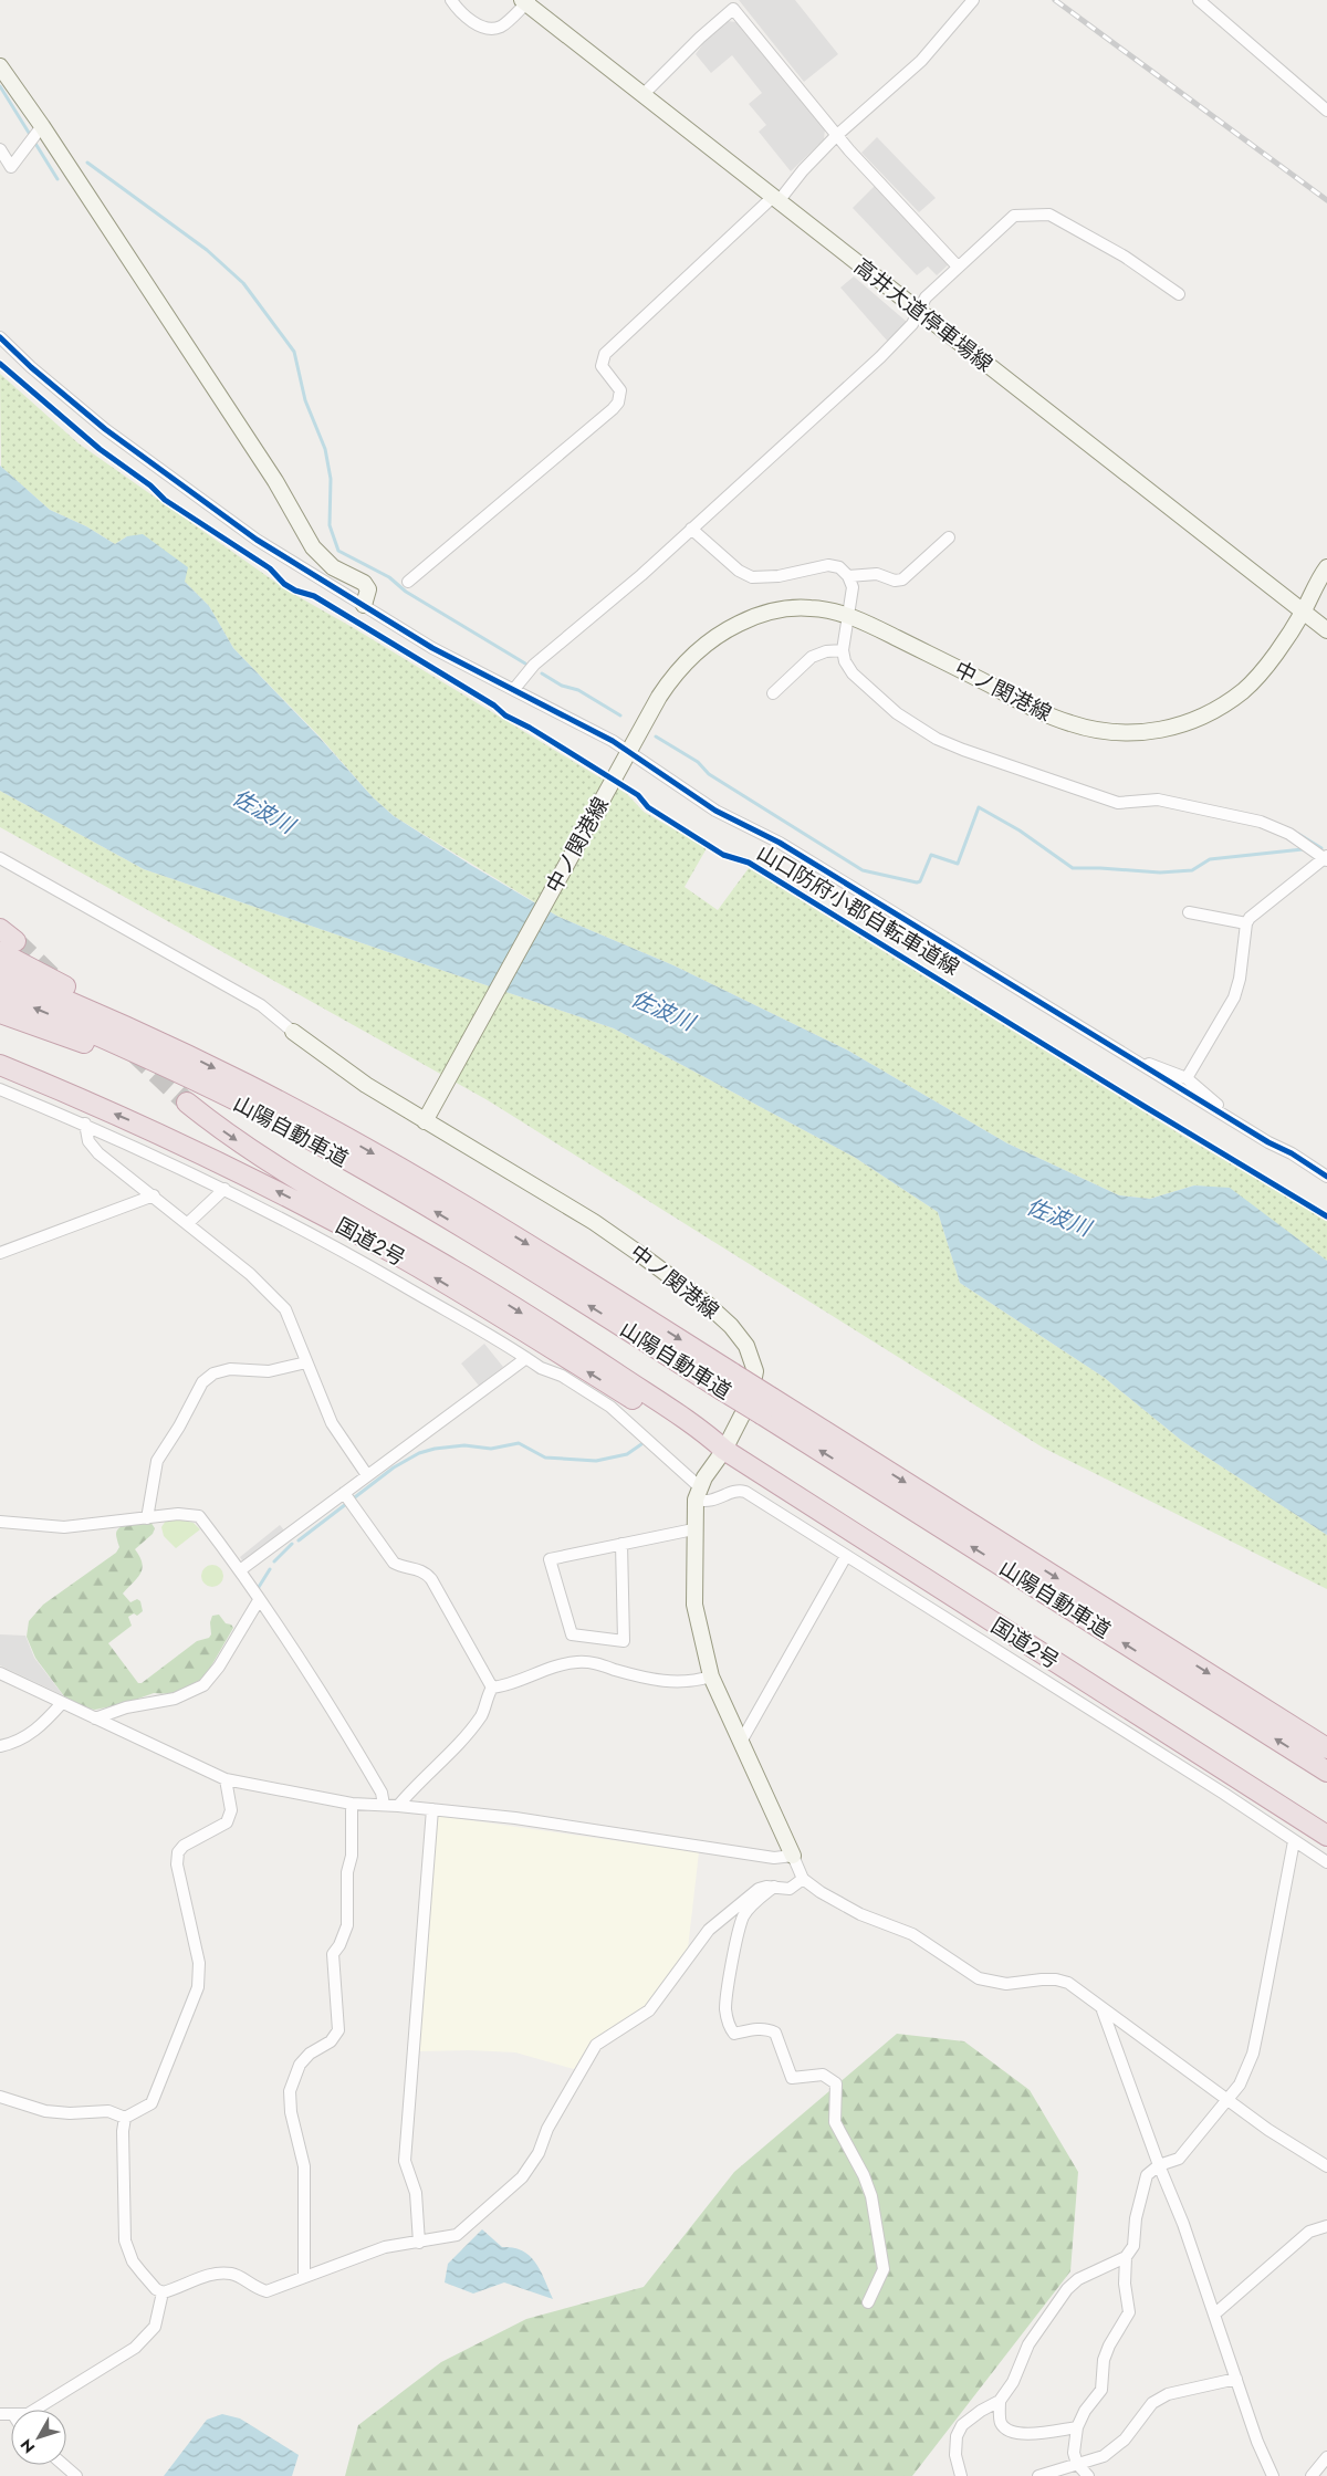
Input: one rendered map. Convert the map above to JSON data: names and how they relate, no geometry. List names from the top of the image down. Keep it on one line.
{"streets":{"highway":["山陽自動車道","国道2号"],"main road":["高井大道停車場線","中ノ関港線"],"cycle path":["山口防府小郡自転車道線"]},"crossings":[["高井大道停車場線","中ノ関港線"],["中ノ関港線","国道2号"]],"water":["佐波川"],"north":"bottom left"}
